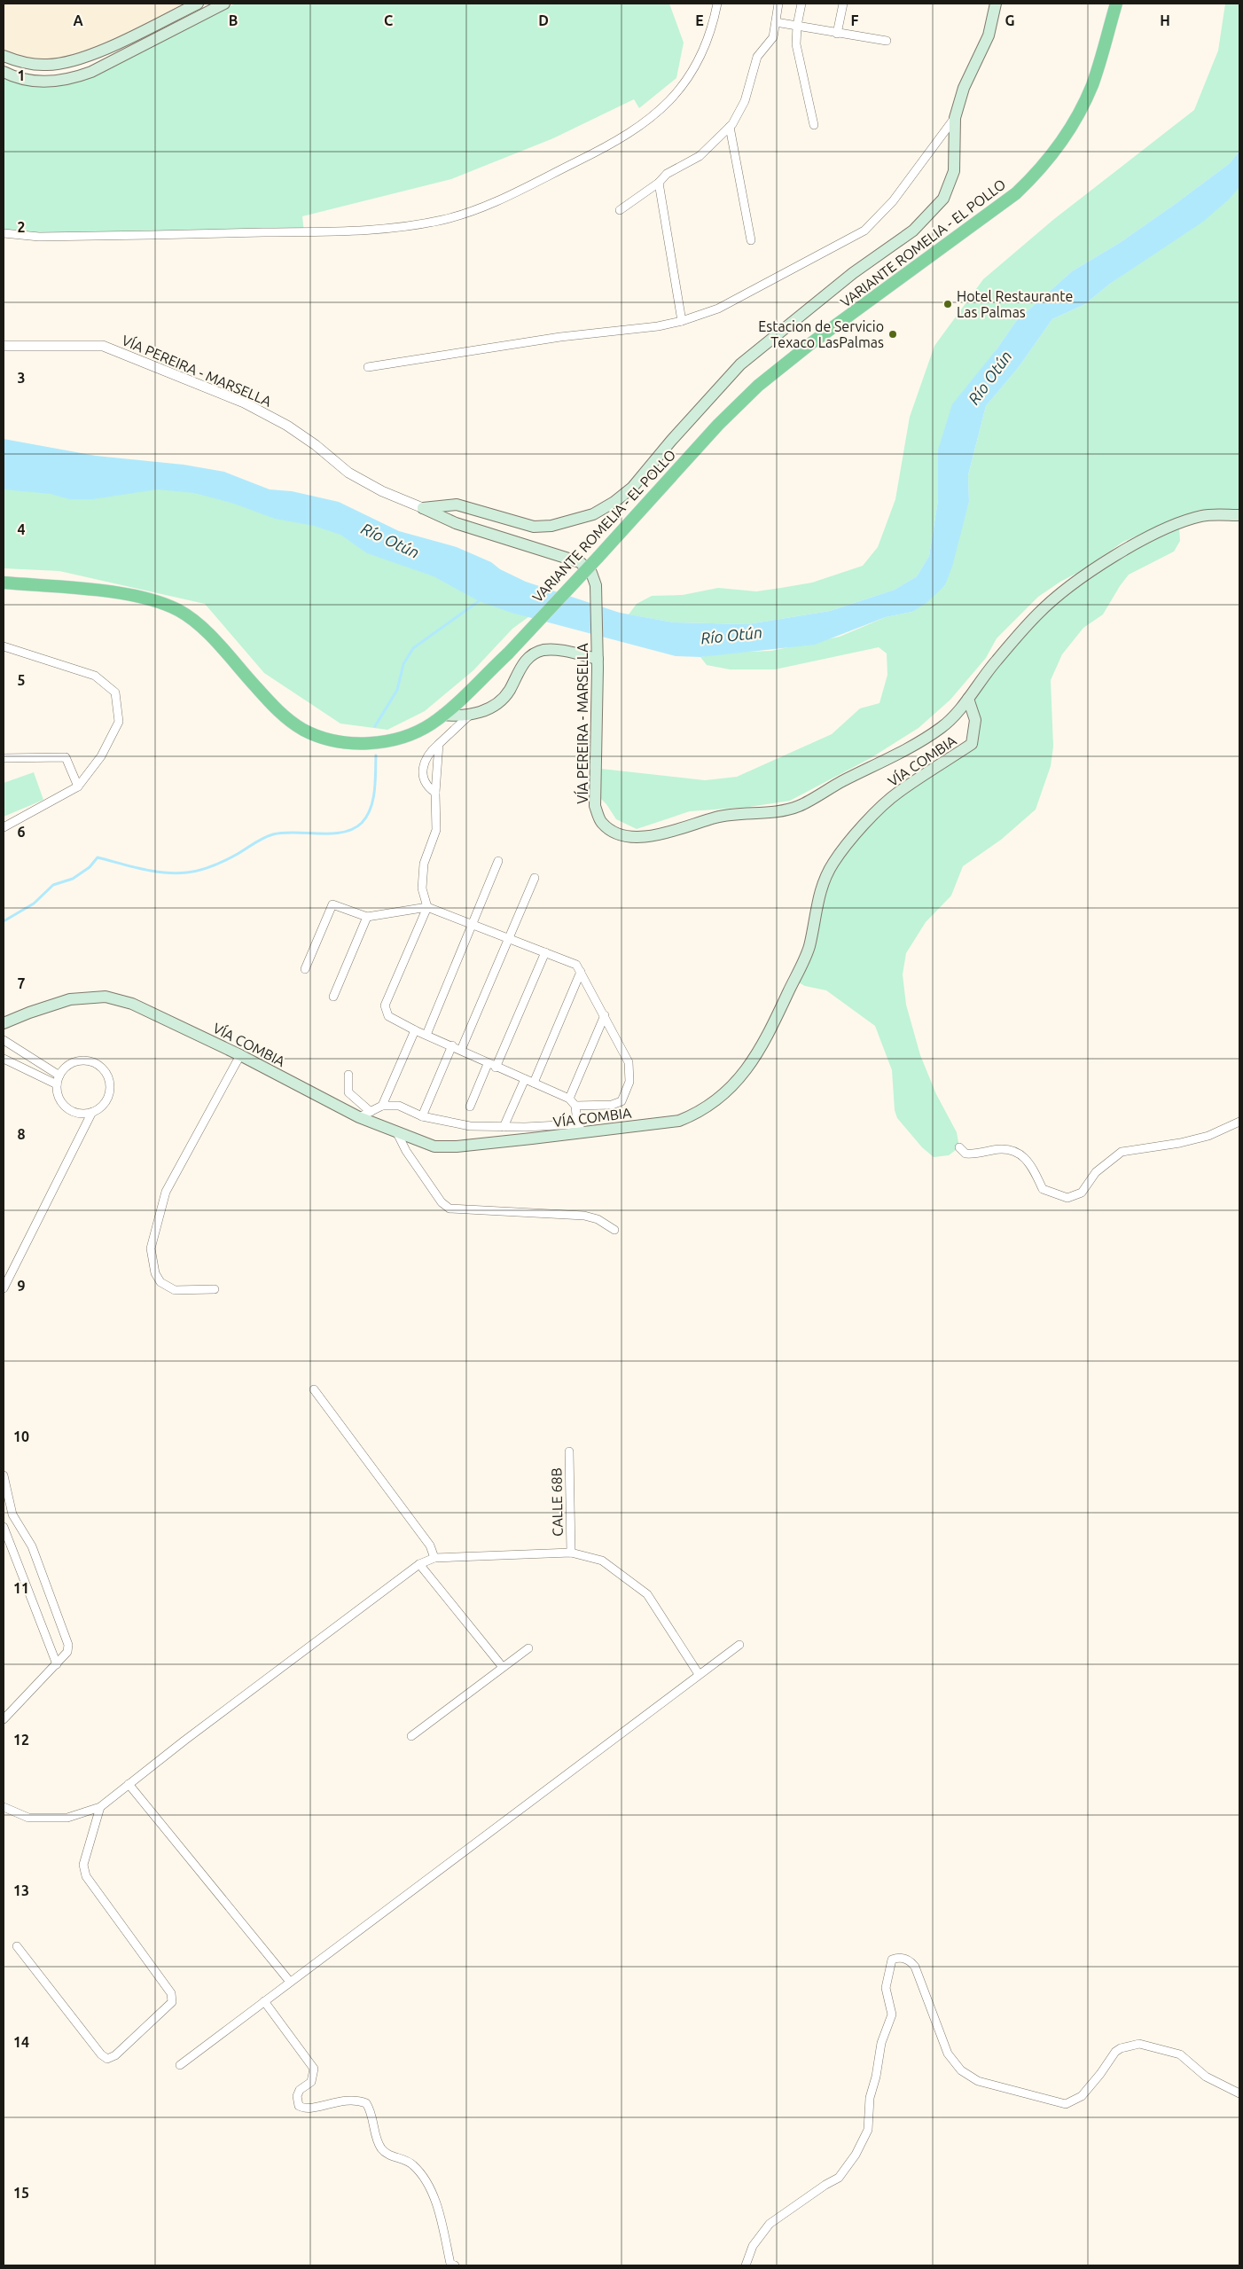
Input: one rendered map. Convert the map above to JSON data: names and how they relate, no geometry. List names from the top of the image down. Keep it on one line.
{"streets":{"highway":["VARIANTE ROMELIA - EL POLLO"],"main road":["VÍA PEREIRA - MARSELLA","VÍA COMBIA"],"street":["CALLE 68B"]},"crossings":[["VÍA PEREIRA - MARSELLA","VÍA COMBIA"]],"water":["Río Otún"],"places":["Hotel Restaurante Las Palmas","Estacion de Servicio Texaco LasPalmas"],"grid":{"columns":["A","B","C","D","E","F","G","H"],"rows":["1","2","3","4","5","6","7","8","9","10","11","12","13","14","15"]}}
